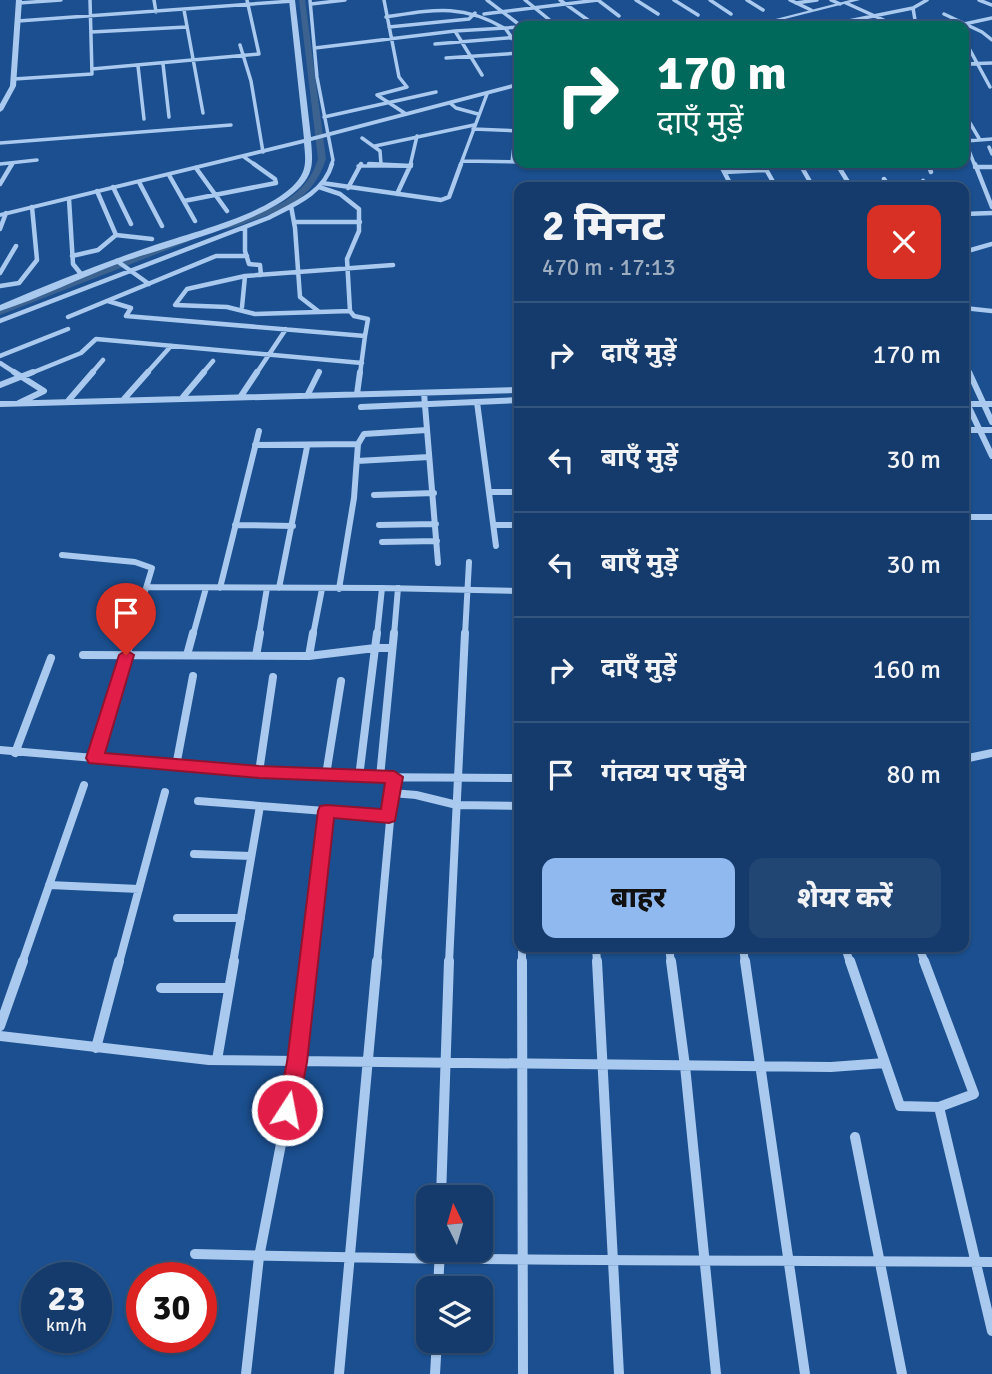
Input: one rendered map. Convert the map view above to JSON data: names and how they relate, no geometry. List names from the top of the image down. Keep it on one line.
{"north":"top","page":{"turn":["170 m","दाएँ मुड़ें"],"heading":["2 मिनट","470 m · 17:13"],"list":[{"name":"दाएँ मुड़ें","value":"170 m"},{"name":"बाएँ मुड़ें","value":"30 m"},{"name":"बाएँ मुड़ें","value":"30 m"},{"name":"दाएँ मुड़ें","value":"160 m"},{"name":"गंतव्य पर पहुँचे","value":"80 m"}],"buttons":["बाहर","शेयर करें"],"speed":"23 km/h","limit":"30"}}
